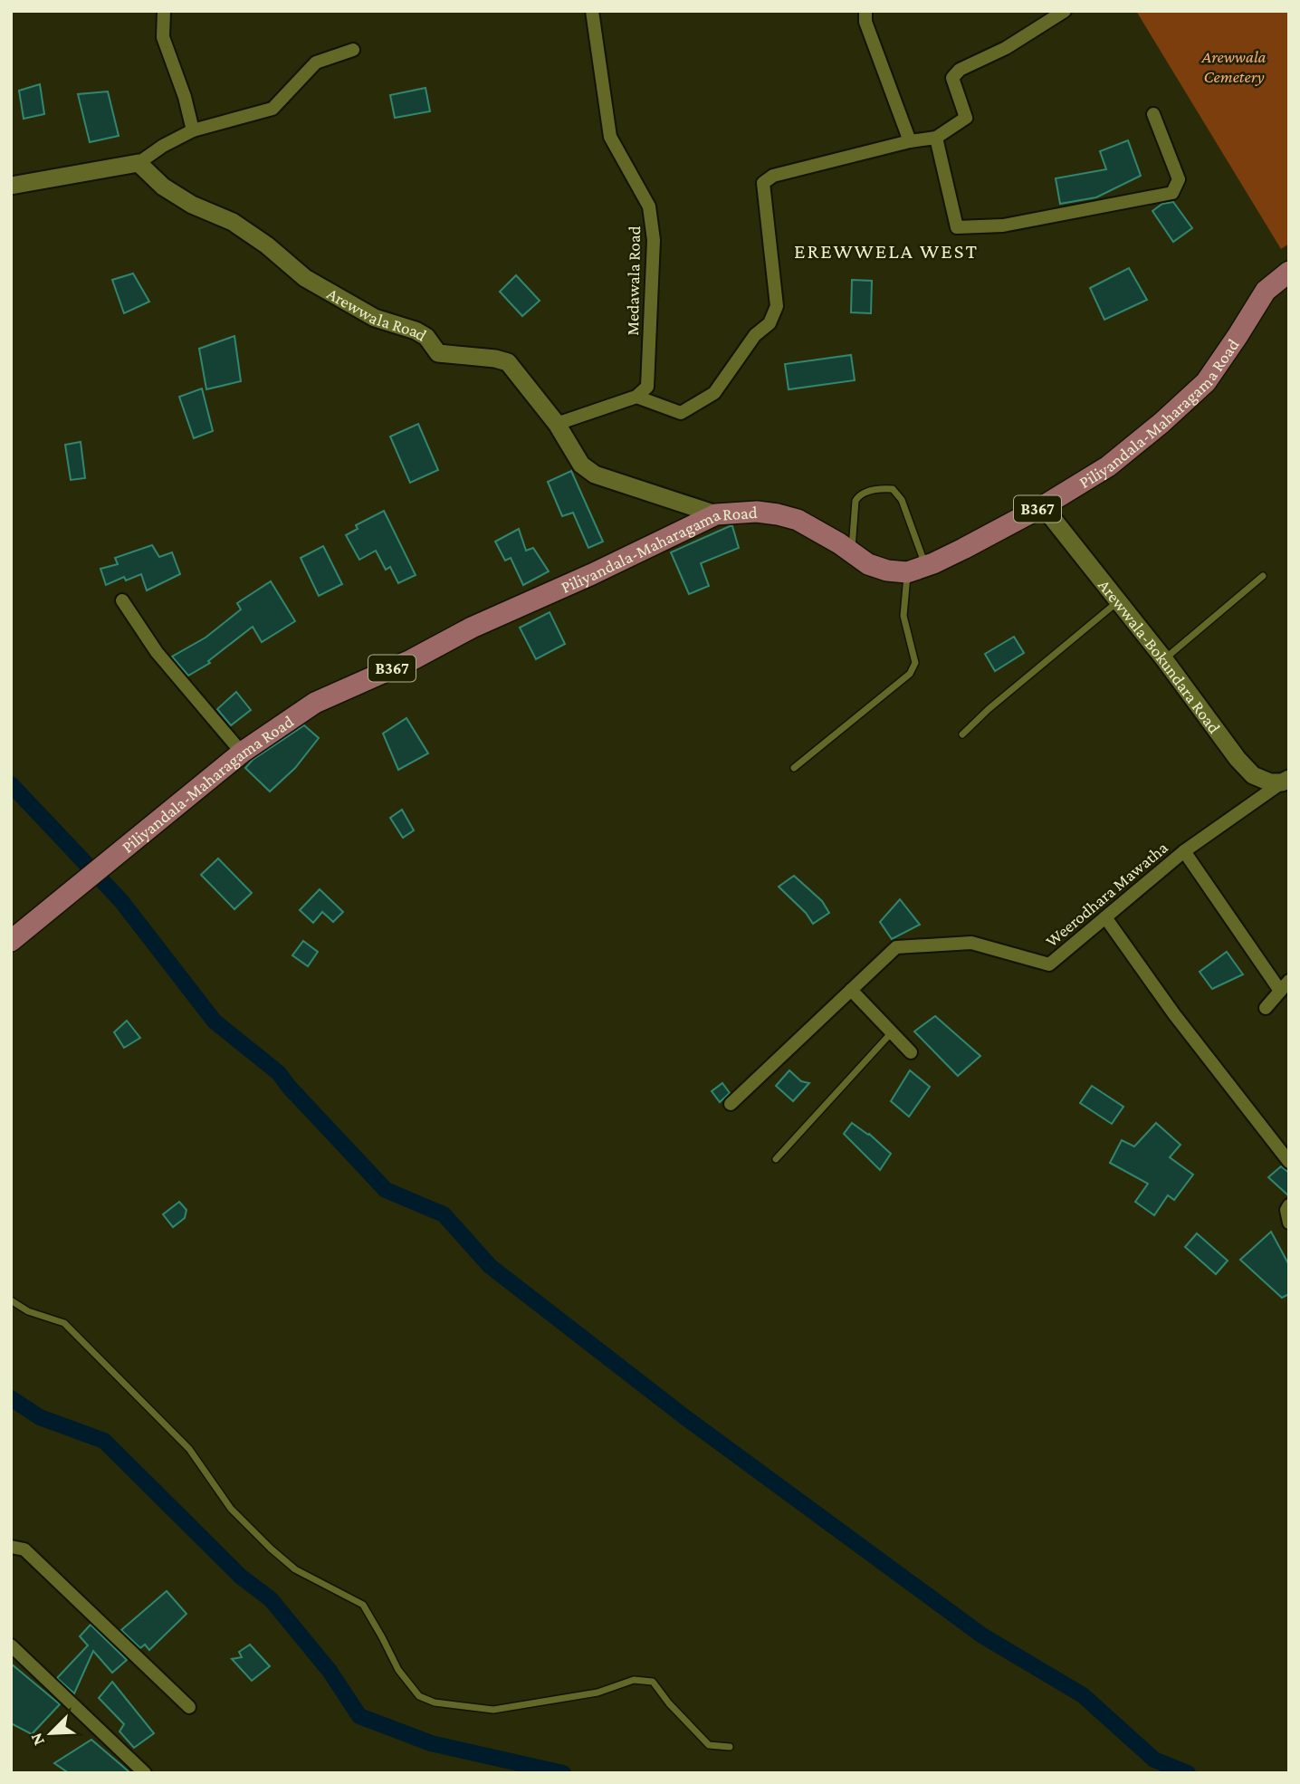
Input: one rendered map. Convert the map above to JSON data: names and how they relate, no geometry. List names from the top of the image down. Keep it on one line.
{"streets":{"main road":["Piliyandala-Maharagama Road","B367"],"street":["Medawala Road","Arewwala Road","Arewwala-Bokundara Road","Weerodhara Mawatha"]},"crossings":[["Arewwala Road","Piliyandala-Maharagama Road"],["Piliyandala-Maharagama Road","Arewwala-Bokundara Road"],["Arewwala-Bokundara Road","Weerodhara Mawatha"]],"districts":["EREWWELA WEST"],"parks":["Arewwala Cemetery"],"north":"bottom left"}
